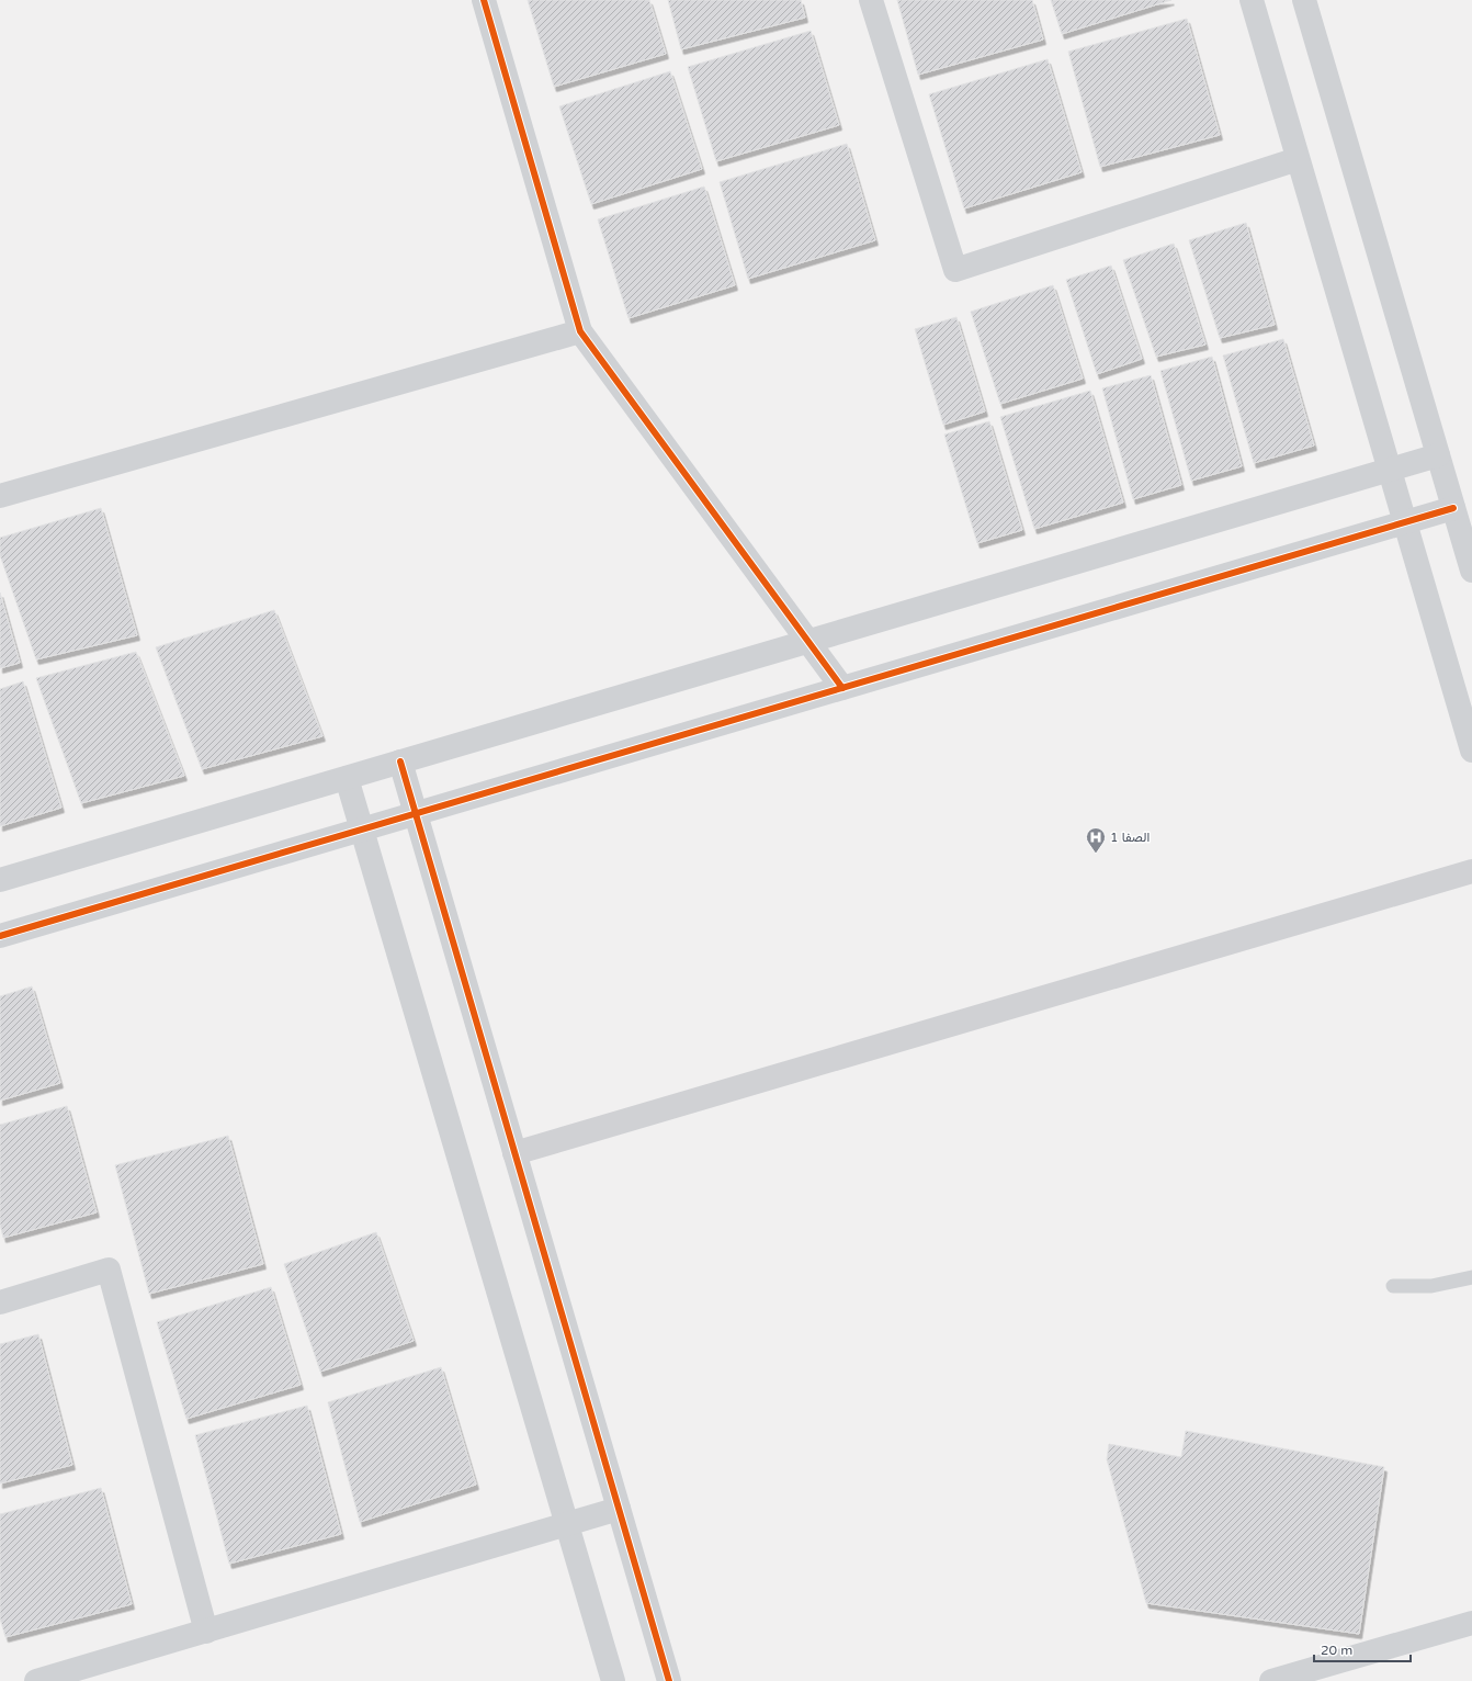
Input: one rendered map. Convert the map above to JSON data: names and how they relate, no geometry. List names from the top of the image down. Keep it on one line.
{"places":{"hospital":["الصفا 1"]},"scale_bar":"20 m"}
